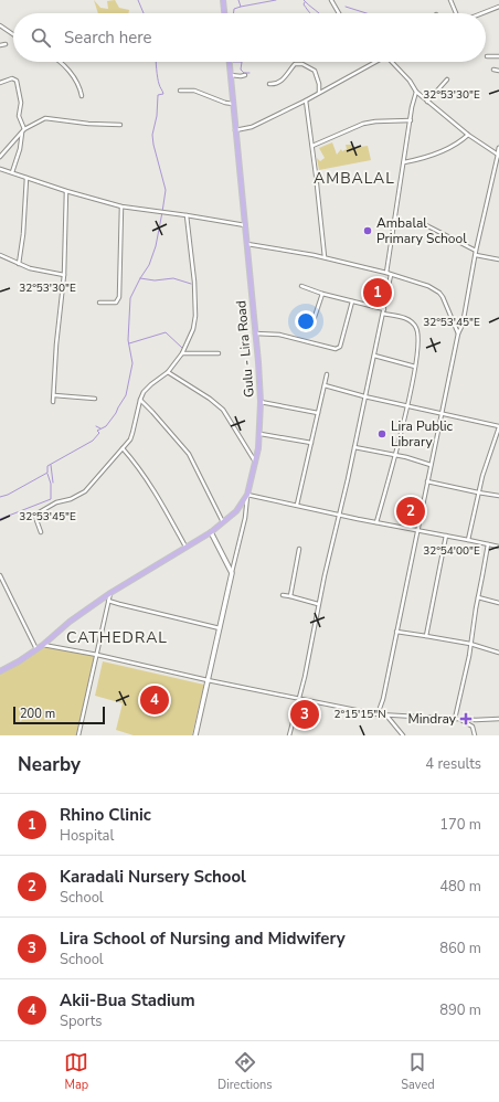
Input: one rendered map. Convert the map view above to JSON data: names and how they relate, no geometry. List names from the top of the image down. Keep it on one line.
{"streets":{"main road":["Gulu - Lira Road"]},"districts":["AMBALAL","CATHEDRAL"],"places":{"other":["Ambalal Primary School","Lira Public Library"],"health":["Mindray"]},"scale_bar":"200 m","page":{"search":"Search here","pins":["1","2","4","3"],"scale":"200 m","heading":["Nearby","4 results"],"list":[{"mark":"1","name":"Rhino Clinic","note":"Hospital","value":"170 m"},{"mark":"2","name":"Karadali Nursery School","note":"School","value":"480 m"},{"mark":"3","name":"Lira School of Nursing and Midwifery","note":"School","value":"860 m"},{"mark":"4","name":"Akii-Bua Stadium","note":"Sports","value":"890 m"}],"nav":["Map","Directions","Saved"]},"coordinates":["32°53'30\"E","32°53'45\"E","32°54'00\"E","2°15'15\"N"]}
